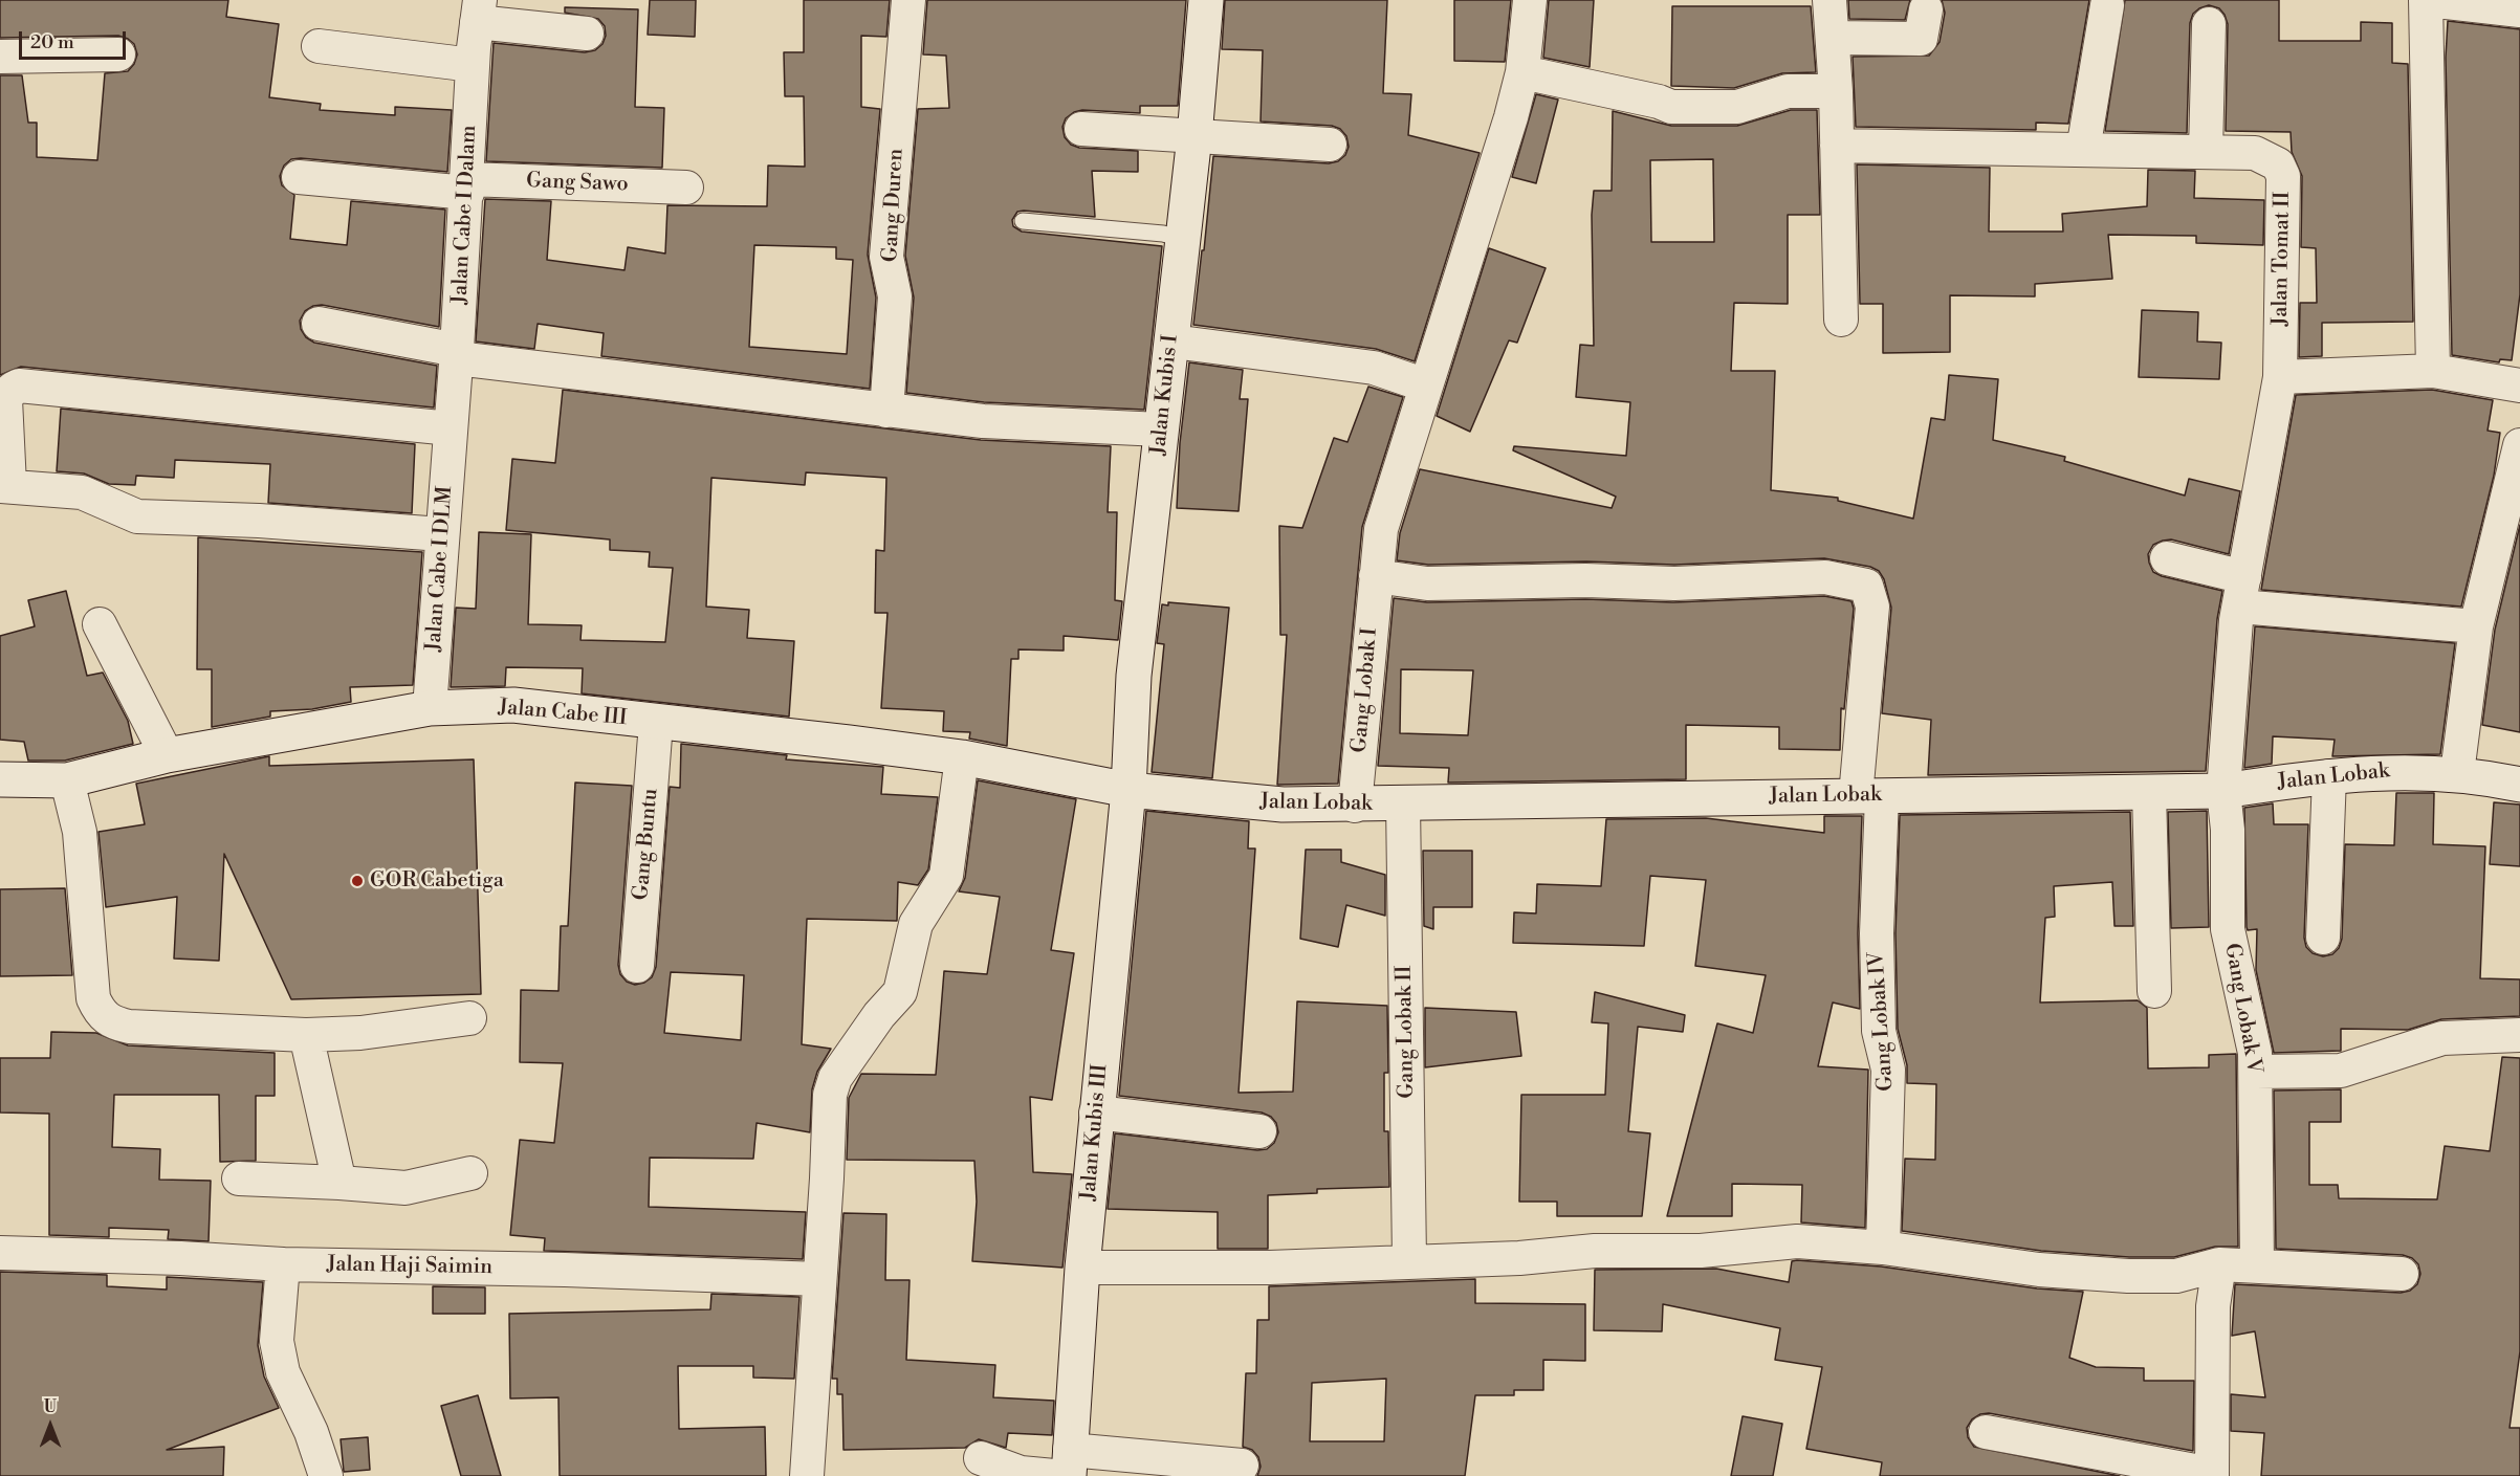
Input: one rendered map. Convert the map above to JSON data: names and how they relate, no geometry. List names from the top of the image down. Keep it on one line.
{"streets":{"street":["Gang Sawo","Gang Duren","Jalan Cabe I Dalam","Jalan Tomat II","Jalan Kubis I","Jalan Cabe I DLM","Gang Lobak I","Jalan Cabe III","Jalan Lobak","Gang Buntu","Gang Lobak V","Gang Lobak IV","Gang Lobak II","Jalan Kubis III","Jalan Haji Saimin"]},"crossings":[["Gang Sawo","Jalan Cabe I Dalam"],["Jalan Cabe I Dalam","Jalan Cabe I DLM"],["Jalan Tomat II","Jalan Lobak"],["Jalan Tomat II","Gang Lobak V"],["Jalan Kubis I","Jalan Cabe III"],["Jalan Kubis I","Jalan Lobak"],["Jalan Kubis I","Jalan Kubis III"],["Jalan Cabe I DLM","Jalan Cabe III"],["Gang Lobak I","Jalan Lobak"],["Gang Lobak I","Gang Lobak IV"],["Jalan Cabe III","Jalan Lobak"],["Jalan Cabe III","Gang Buntu"],["Jalan Cabe III","Jalan Kubis III"],["Jalan Lobak","Gang Lobak V"],["Jalan Lobak","Gang Lobak IV"],["Jalan Lobak","Gang Lobak II"],["Jalan Lobak","Jalan Kubis III"]],"places":["GOR Cabetiga"],"scale_bar":"20 m","north":"top"}
